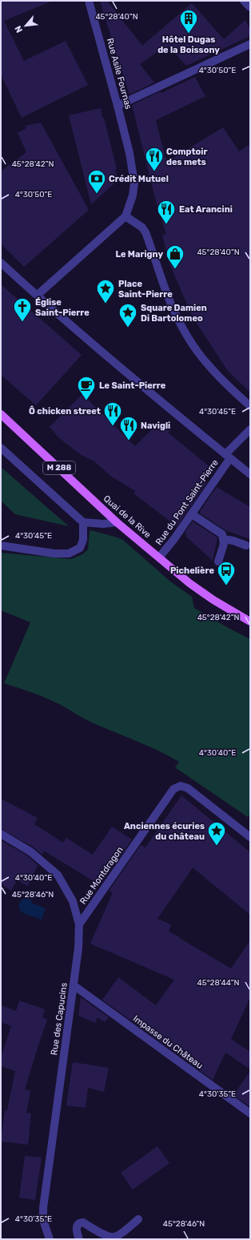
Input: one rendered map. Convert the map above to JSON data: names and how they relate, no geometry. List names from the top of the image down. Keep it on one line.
{"streets":{"main road":["M 288","Quai de la Rive"],"street":["Rue Asile Fournas","Rue du Pont Saint-Pierre","Rue Montdragon","Rue des Capucins","Impasse du Château"]},"crossings":[["Rue du Pont Saint-Pierre","Quai de la Rive"],["Rue Montdragon","Rue des Capucins"],["Rue des Capucins","Impasse du Château"]],"places":{"building":["Hôtel Dugas de la Boissony"],"restaurant":["Comptoir des mets","Eat Arancini","Ô chicken street","Navigli"],"bank":["Crédit Mutuel"],"shop":["Le Marigny"],"place":["Place Saint-Pierre","Square Damien Di Bartolomeo","Anciennes écuries du château"],"church":["Église Saint-Pierre"],"cafe":["Le Saint-Pierre"],"bus stop":["Pichelière"]},"north":"bottom left","coordinates":["45°28'40\"N","4°30'50\"E","45°28'42\"N","4°30'45\"E","4°30'40\"E","45°28'46\"N","45°28'44\"N","4°30'35\"E"]}
